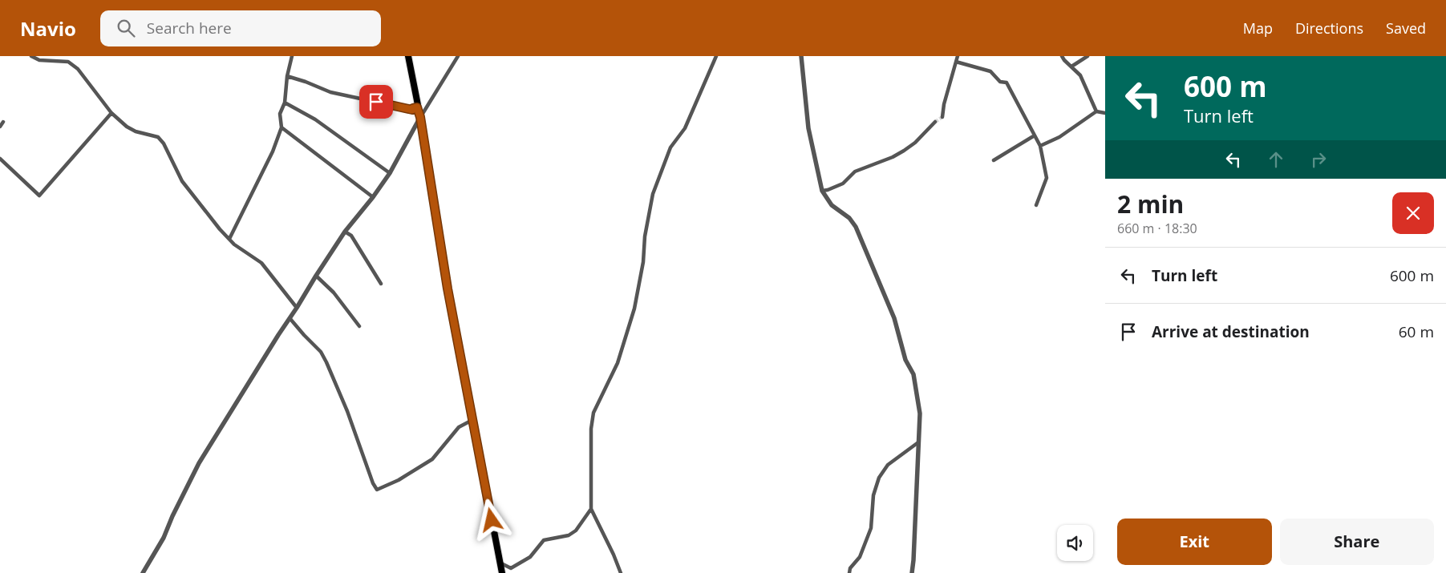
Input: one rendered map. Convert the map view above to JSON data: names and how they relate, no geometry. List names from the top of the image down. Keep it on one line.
{"page":{"header":"Navio","search":"Search here","nav":["Map","Directions","Saved"],"turn":["600 m","Turn left"],"heading":["2 min","660 m · 18:30"],"list":[{"name":"Turn left","value":"600 m"},{"name":"Arrive at destination","value":"60 m"}],"buttons":["Exit","Share"]}}
